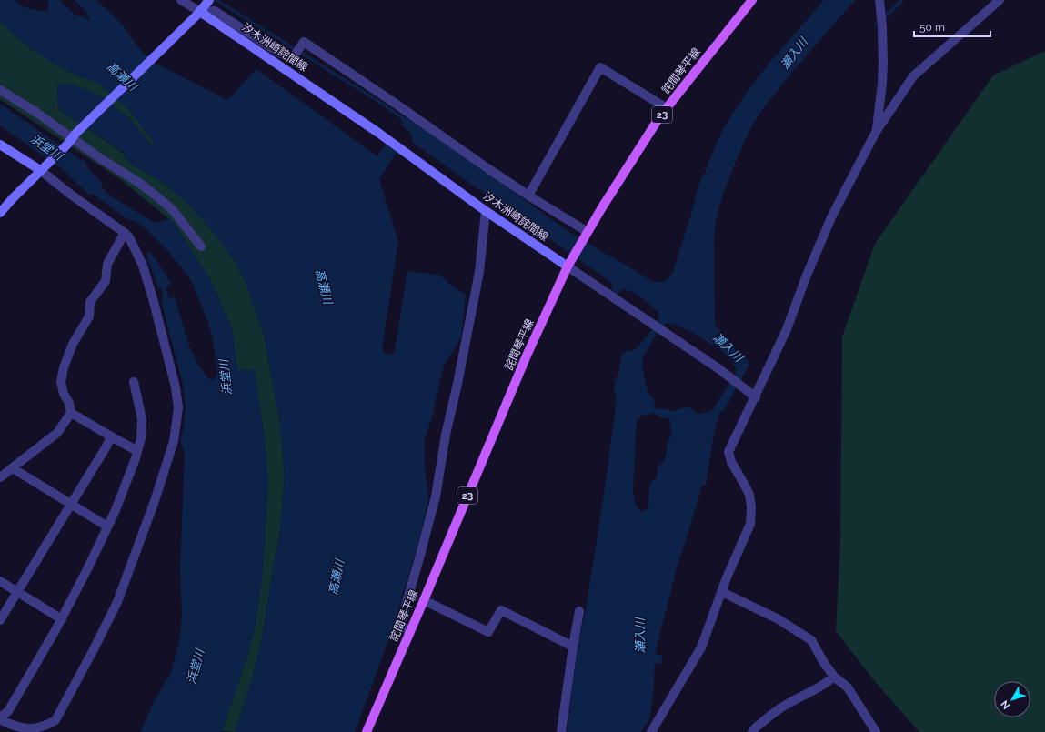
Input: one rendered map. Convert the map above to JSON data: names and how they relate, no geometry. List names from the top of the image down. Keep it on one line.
{"streets":{"main road":["汐木洲崎詫間線","詫間琴平線","23"]},"crossings":[["汐木洲崎詫間線","詫間琴平線"]],"water":["瀬入川","高瀬川","浜堂川"],"scale_bar":"50 m","north":"bottom left"}
